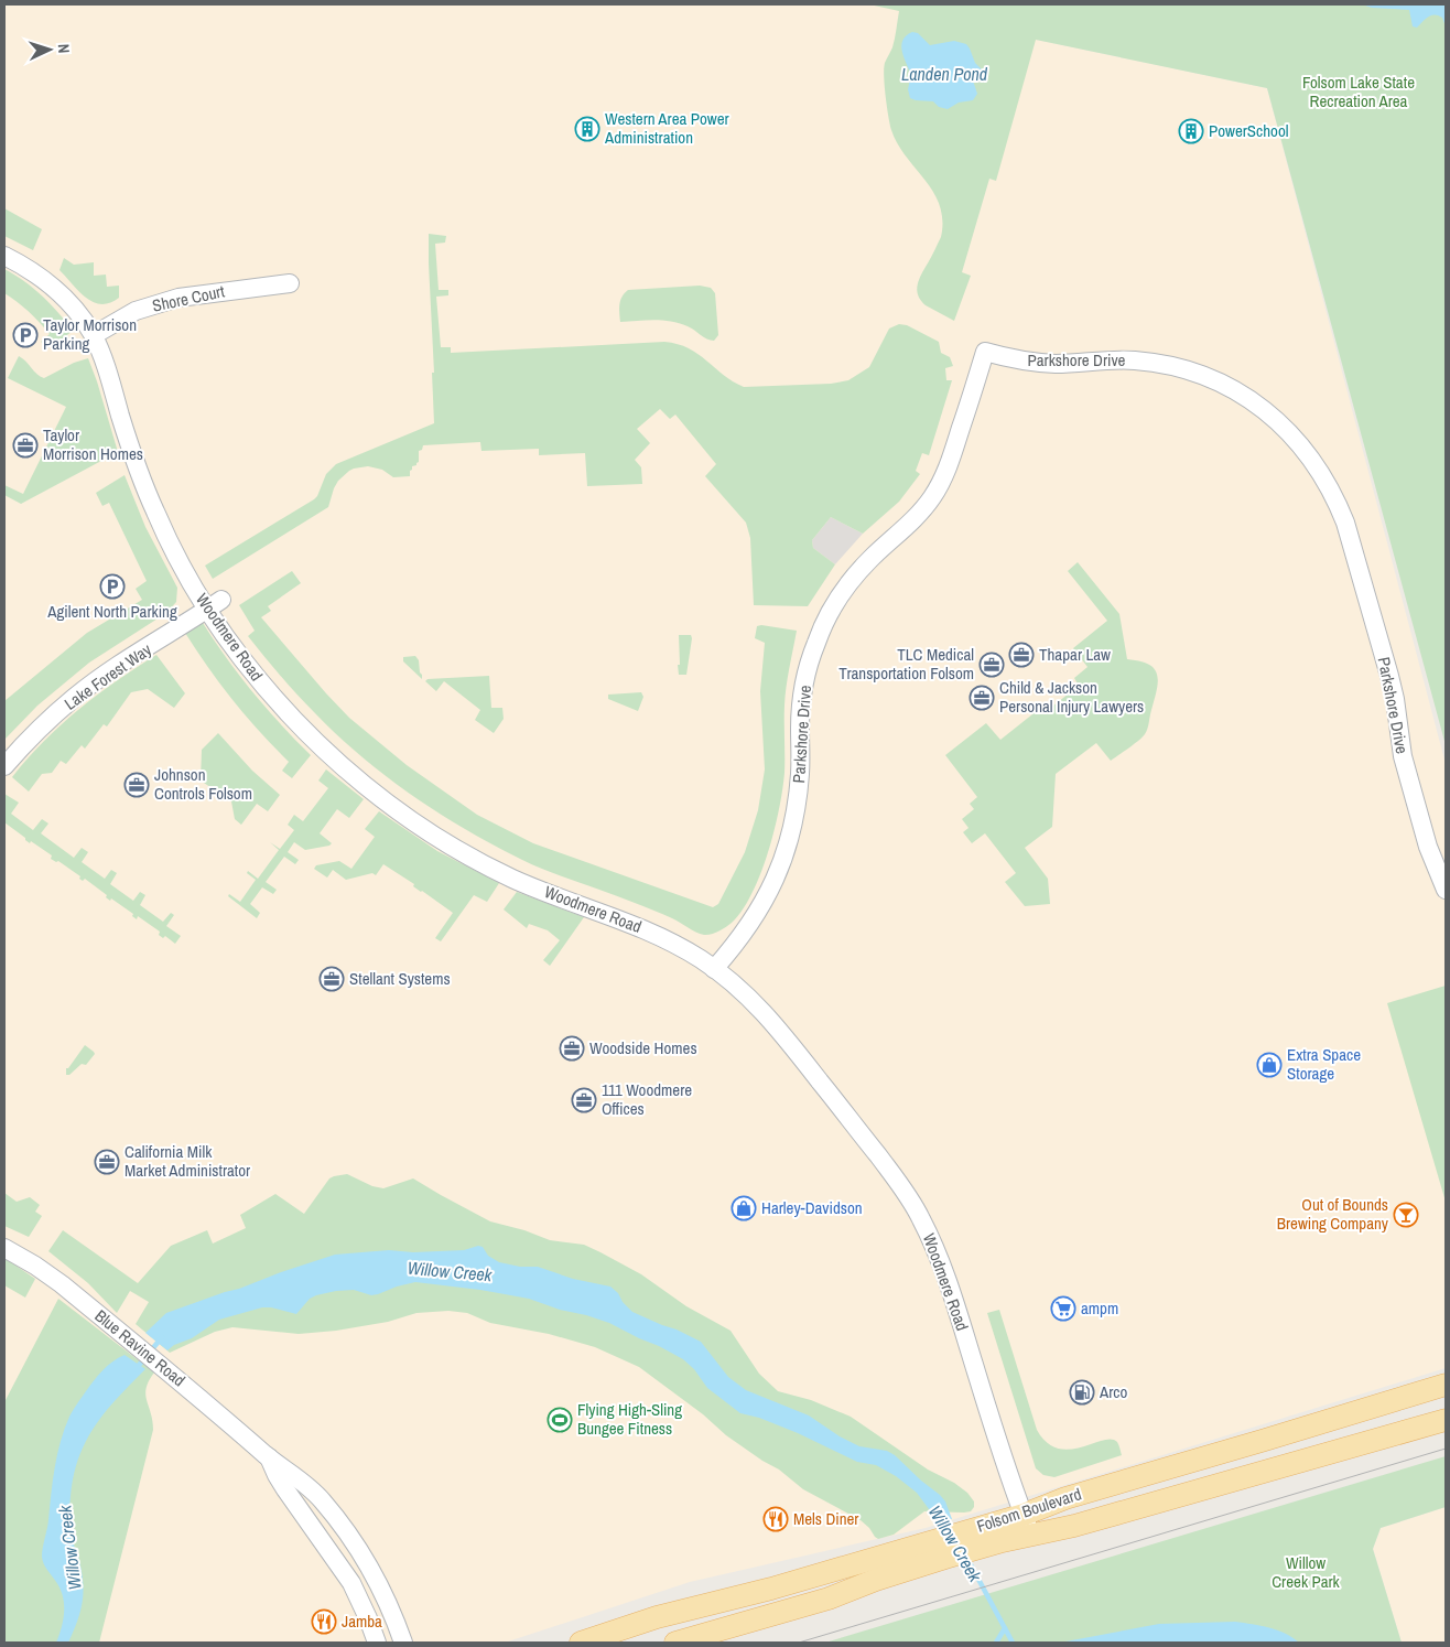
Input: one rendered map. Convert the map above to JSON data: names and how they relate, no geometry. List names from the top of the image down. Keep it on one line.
{"streets":{"main road":["Folsom Boulevard"],"street":["Shore Court","Parkshore Drive","Woodmere Road","Lake Forest Way","Blue Ravine Road"]},"crossings":[["Shore Court","Woodmere Road"],["Parkshore Drive","Woodmere Road"],["Woodmere Road","Lake Forest Way"],["Woodmere Road","Folsom Boulevard"]],"water":["Landen Pond","Willow Creek"],"parks":["Folsom Lake State Recreation Area","Willow Creek Park"],"places":{"building":["Western Area Power Administration","PowerSchool"],"parking":["Taylor Morrison Parking","Agilent North Parking"],"office":["Taylor Morrison Homes","Thapar Law","TLC Medical Transportation Folsom","Child & Jackson Personal Injury Lawyers","Johnson Controls Folsom","Stellant Systems","Woodside Homes","111 Woodmere Offices","California Milk Market Administrator"],"shop":["Extra Space Storage","Harley-Davidson"],"bar":["Out of Bounds Brewing Company"],"supermarket":["ampm"],"fuel station":["Arco"],"sports":["Flying High-Sling Bungee Fitness"],"restaurant":["Mels Diner","Jamba"]},"north":"right"}
